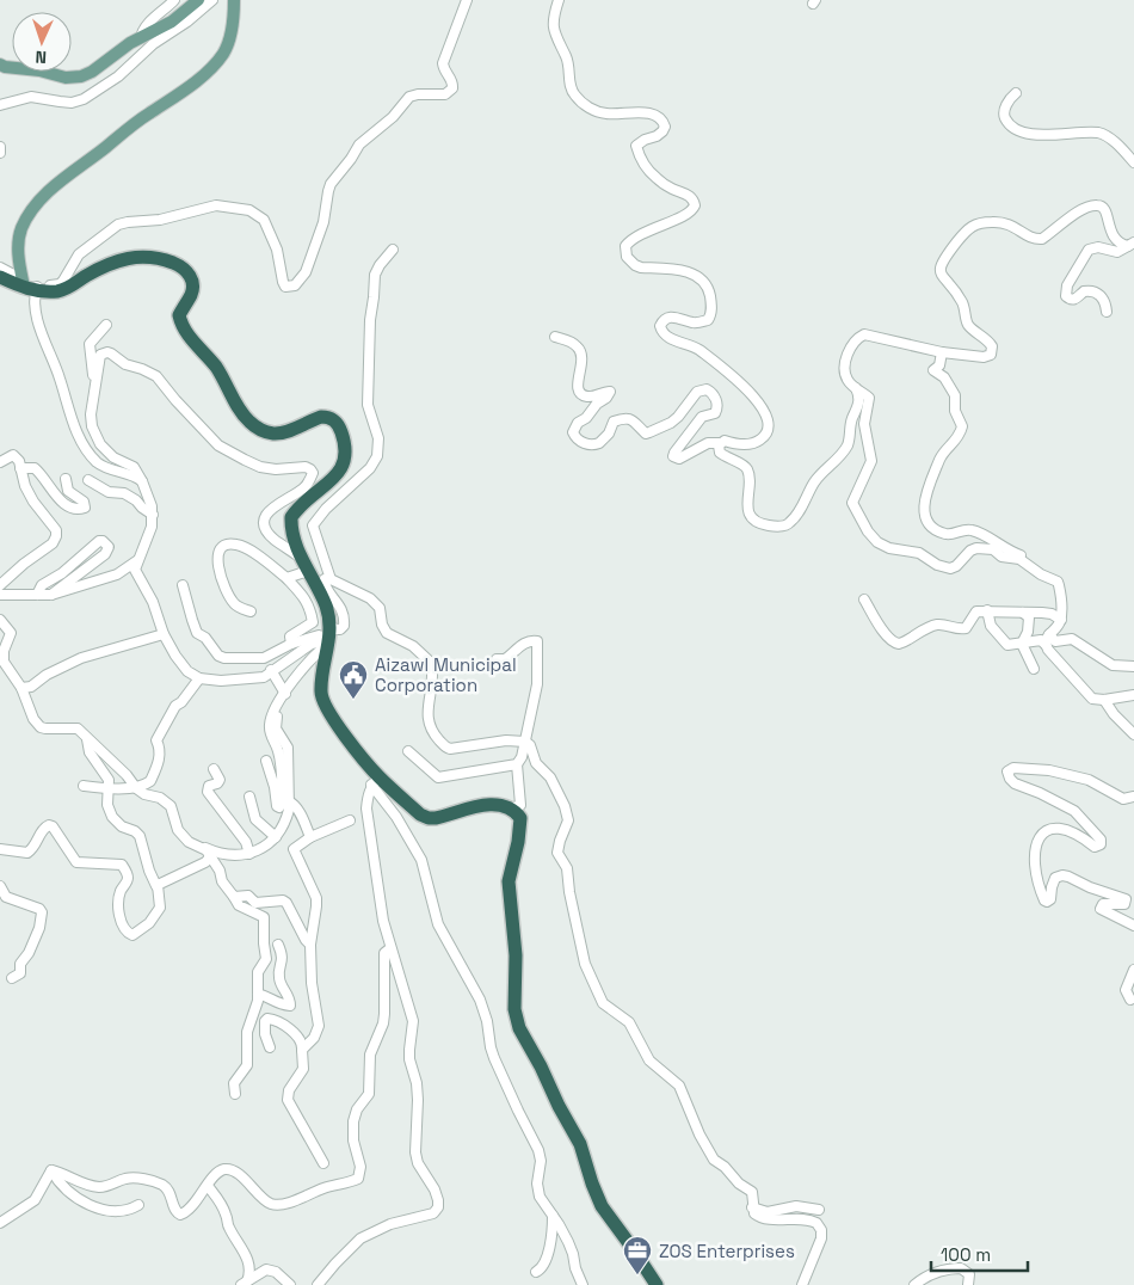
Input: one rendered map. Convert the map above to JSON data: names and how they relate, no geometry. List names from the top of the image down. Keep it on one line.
{"places":{"public building":["Aizawl Municipal Corporation"],"office":["ZOS Enterprises"]},"scale_bar":"100 m","north":"bottom"}
